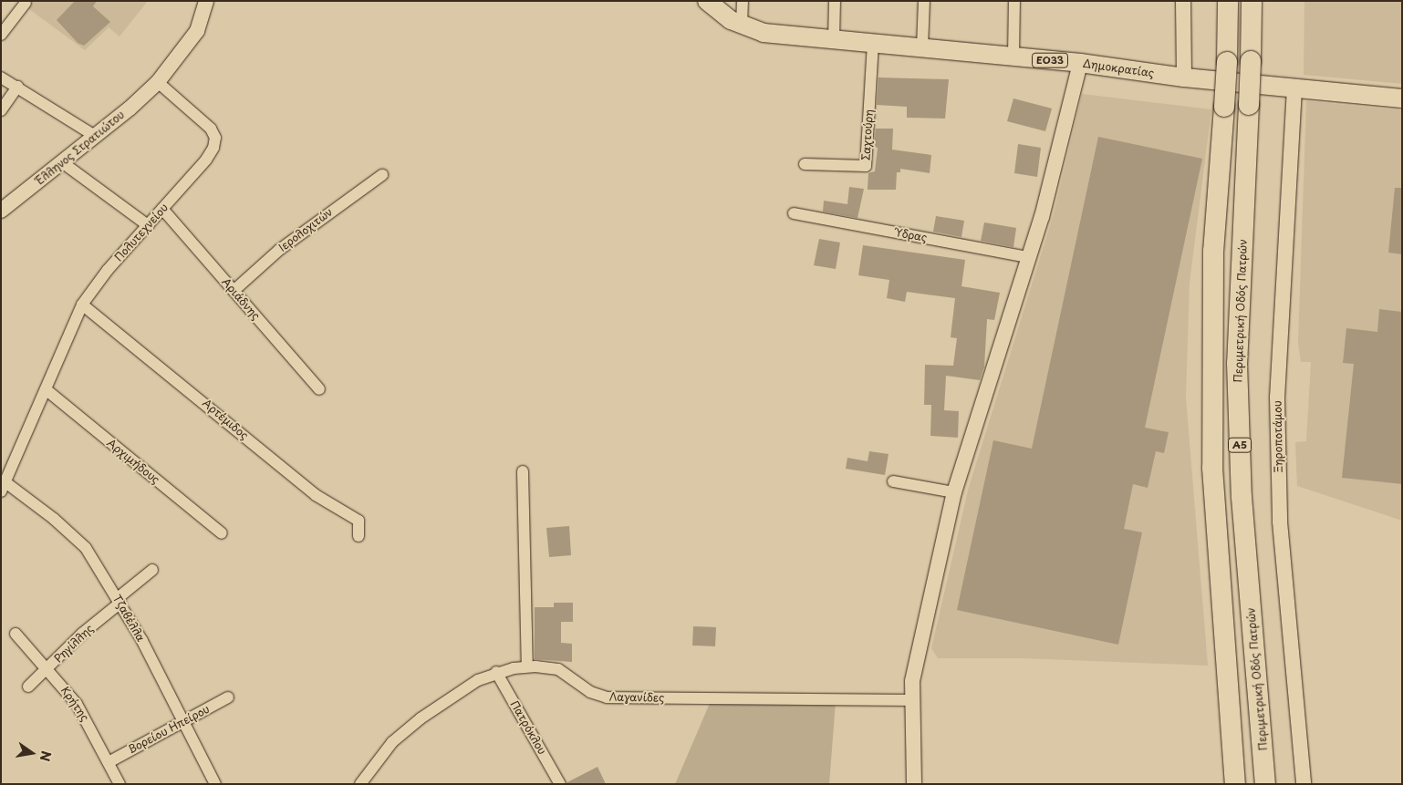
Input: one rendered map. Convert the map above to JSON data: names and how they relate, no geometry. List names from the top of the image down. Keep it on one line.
{"streets":{"highway":["Περιμετρική Οδός Πατρών","Α5"],"main road":["ΕΟ33","Δημοκρατίας"],"street":["Σαχτούρη","Έλληνος Στρατιώτου","Ιερολοχιτών","Πολυτεχνείου","Ύδρας","Αριάδνης","Αρτέμιδος","Ξηροποτάμου","Αρχιμήδους","Τζαβέλλα","Ρηγίλλης","Λαγανίδες","Κρήτης","Πατρόκλου","Βορείου Ηπείρου"]},"crossings":[["Δημοκρατίας","Σαχτούρη"],["Δημοκρατίας","Ξηροποτάμου"],["Έλληνος Στρατιώτου","Πολυτεχνείου"],["Ιερολοχιτών","Αριάδνης"],["Πολυτεχνείου","Αριάδνης"],["Πολυτεχνείου","Αρτέμιδος"],["Πολυτεχνείου","Αρχιμήδους"],["Πολυτεχνείου","Τζαβέλλα"],["Τζαβέλλα","Ρηγίλλης"],["Τζαβέλλα","Βορείου Ηπείρου"],["Ρηγίλλης","Κρήτης"],["Λαγανίδες","Πατρόκλου"],["Κρήτης","Βορείου Ηπείρου"]],"north":"right"}
